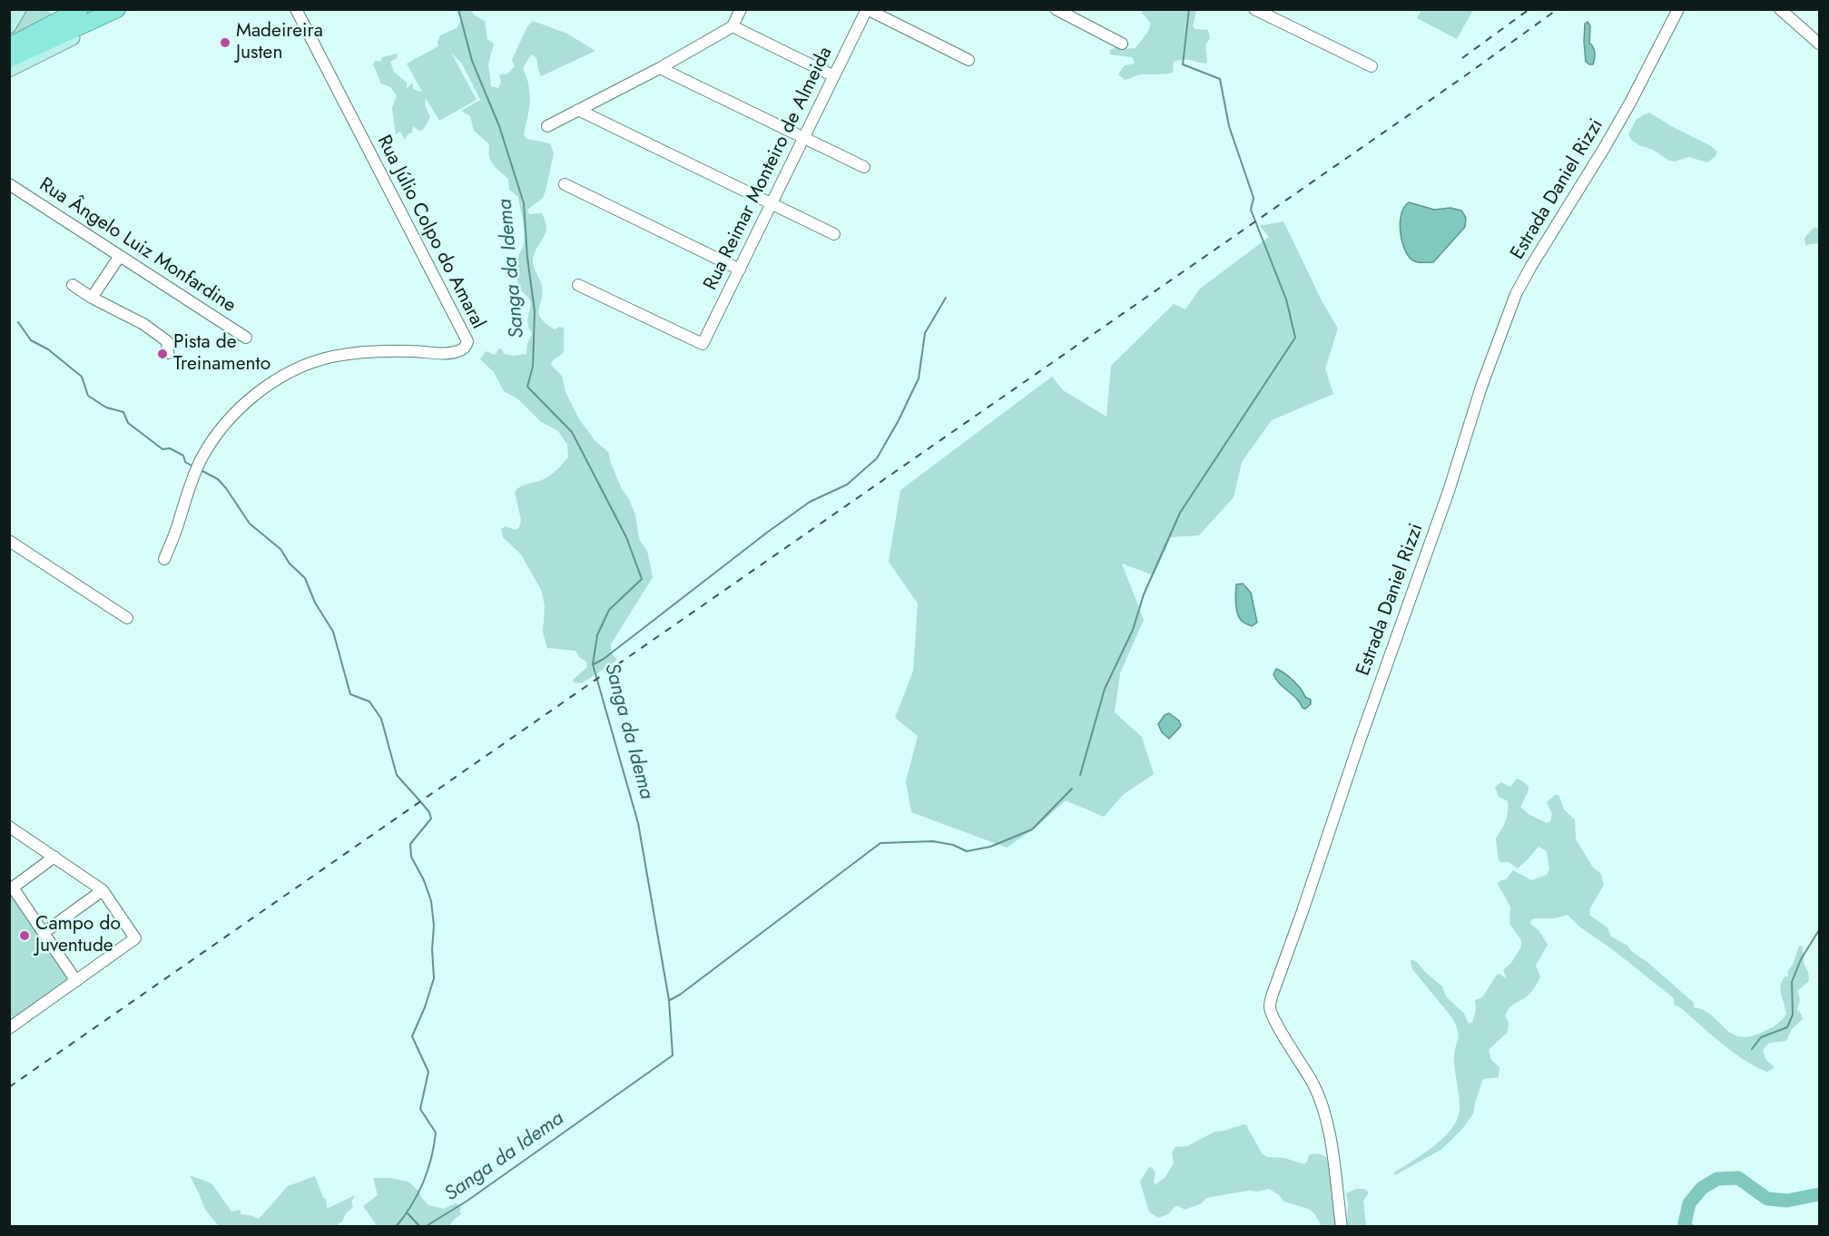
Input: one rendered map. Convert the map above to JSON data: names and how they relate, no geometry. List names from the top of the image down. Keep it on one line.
{"streets":{"street":["Rua Reimar Monteiro de Almeida","Estrada Daniel Rizzi","Rua Júlio Colpo do Amaral","Rua Ângelo Luiz Monfardine"]},"water":["Sanga da Idema"],"places":["Madeireira Justen","Pista de Treinamento","Campo do Juventude"]}
